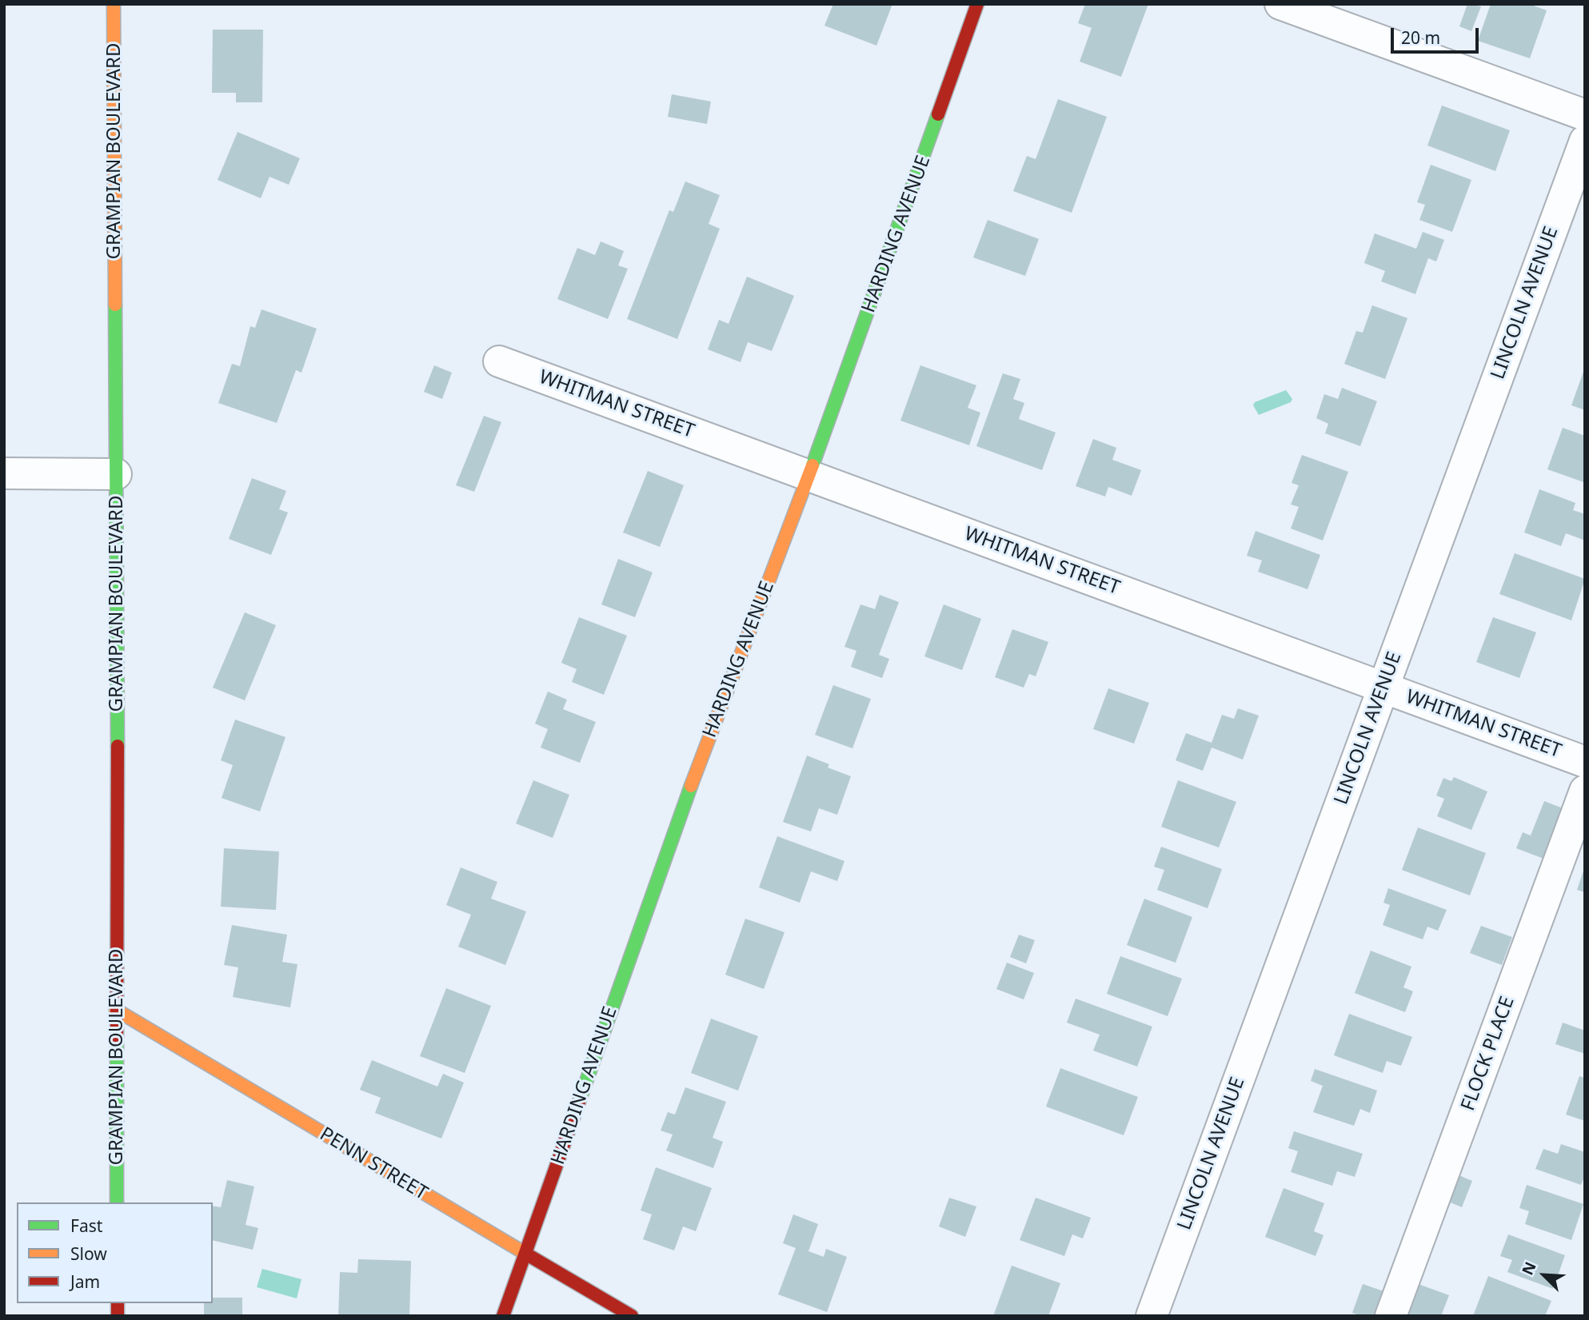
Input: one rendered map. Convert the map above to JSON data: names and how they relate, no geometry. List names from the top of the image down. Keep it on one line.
{"streets":{"street":["GRAMPIAN BOULEVARD","HARDING AVENUE","LINCOLN AVENUE","WHITMAN STREET","FLOCK PLACE","PENN STREET"]},"crossings":[["GRAMPIAN BOULEVARD","PENN STREET"],["HARDING AVENUE","WHITMAN STREET"],["HARDING AVENUE","PENN STREET"],["LINCOLN AVENUE","WHITMAN STREET"]],"legend":["Fast","Slow","Jam"],"scale_bar":"20 m","north":"top left"}
